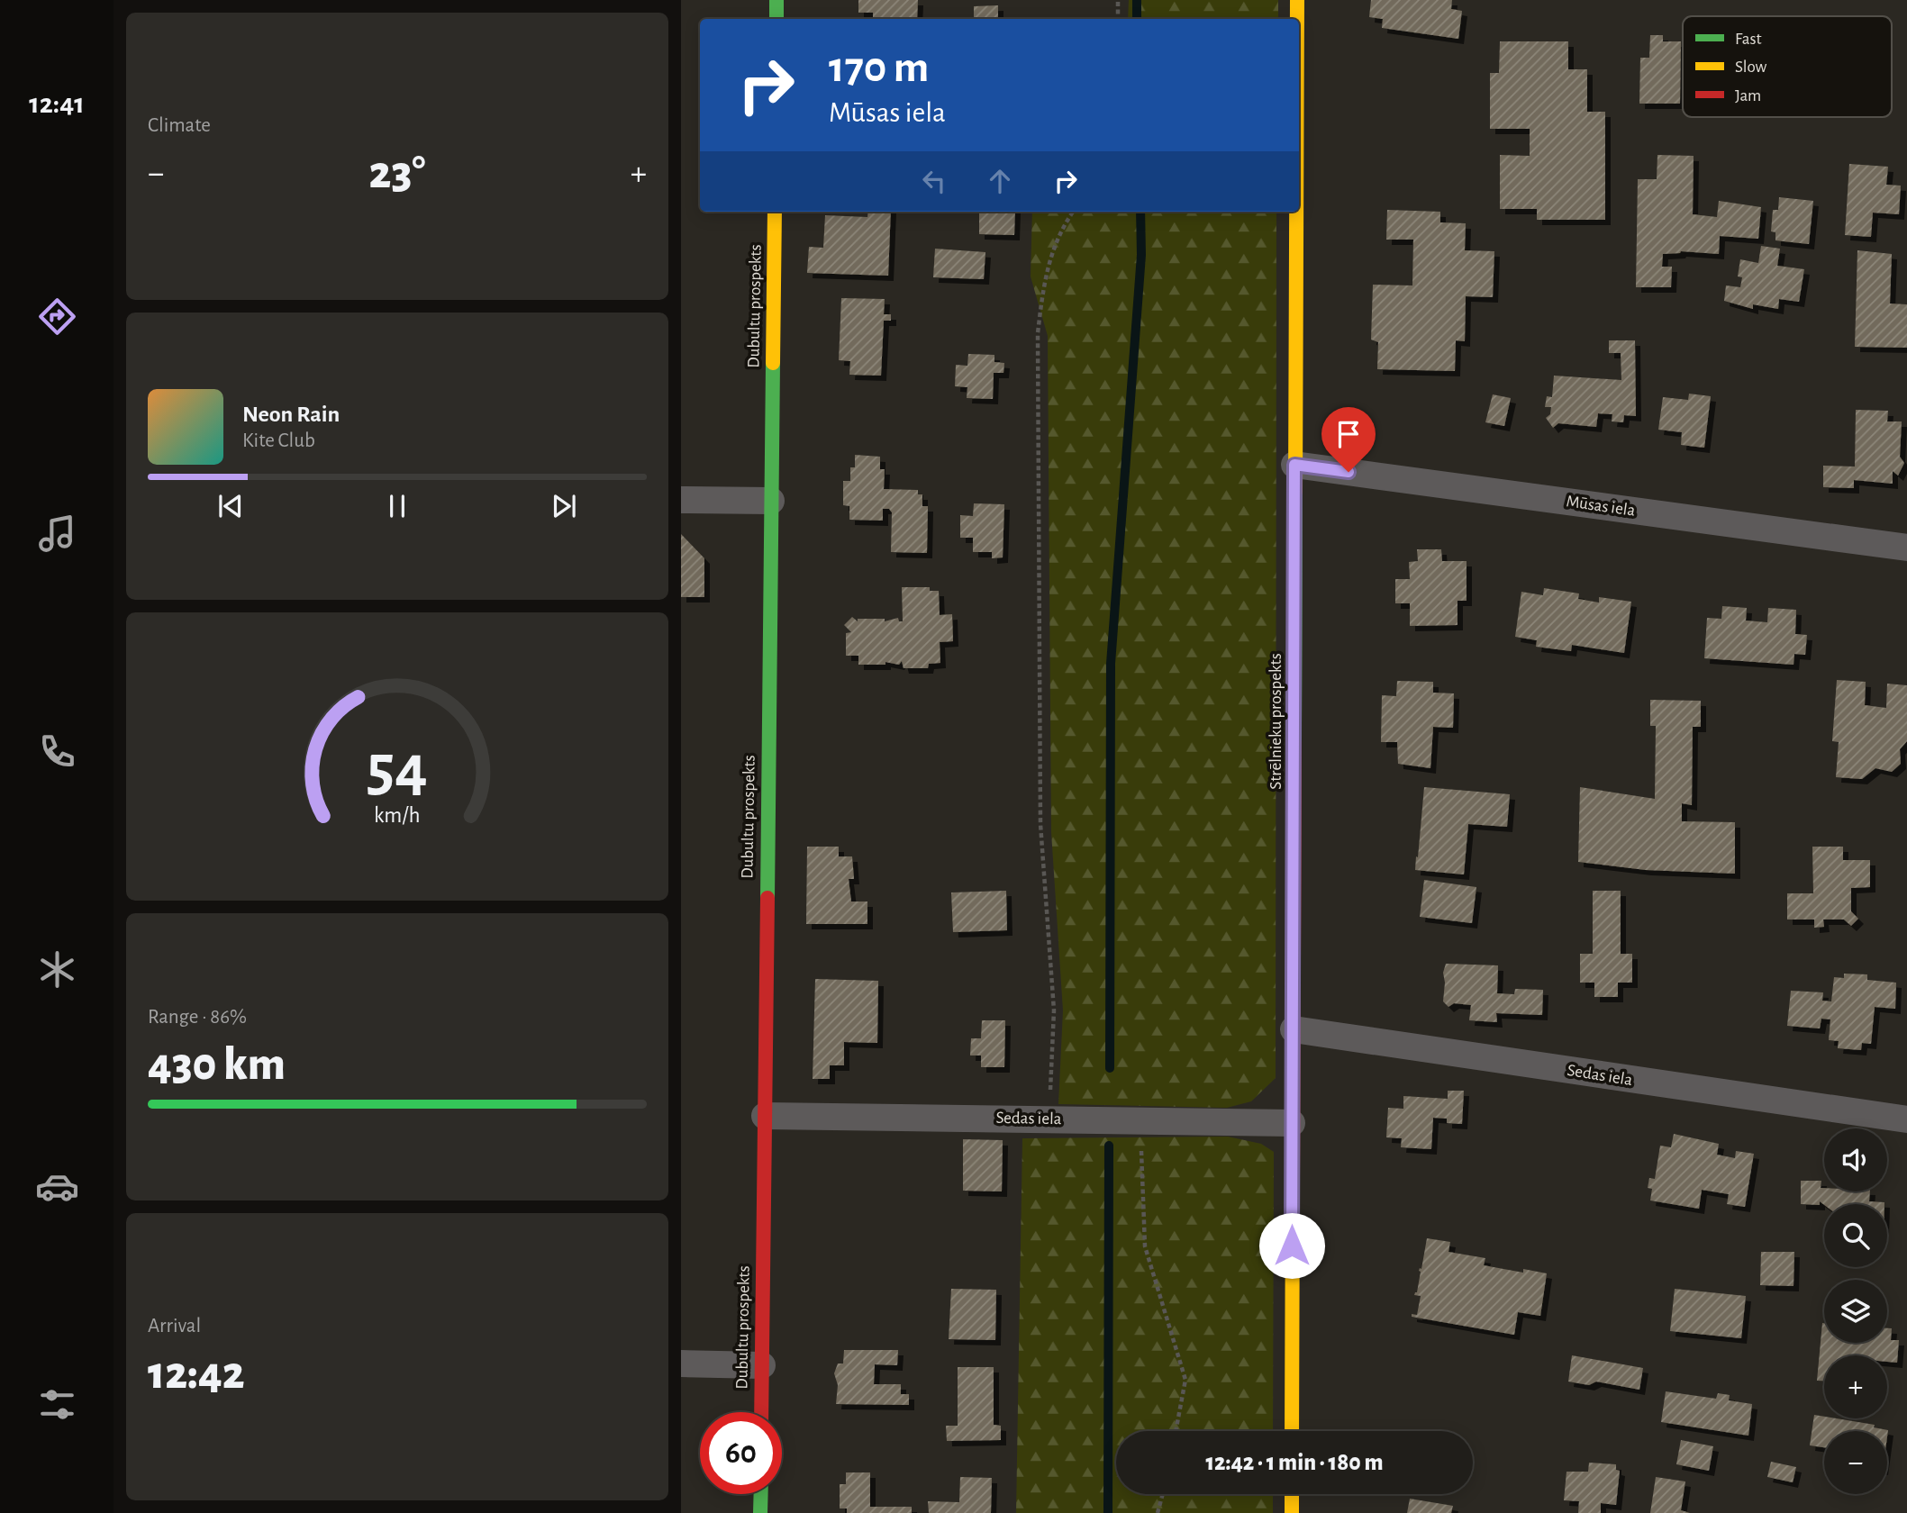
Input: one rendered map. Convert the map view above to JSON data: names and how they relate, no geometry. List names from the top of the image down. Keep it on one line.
{"streets":{"main road":["Dubultu prospekts","Strēlnieku prospekts"],"street":["Mūsas iela","Sedas iela"]},"crossings":[["Dubultu prospekts","Sedas iela"],["Mūsas iela","Strēlnieku prospekts"],["Strēlnieku prospekts","Sedas iela"]],"legend":["Fast","Slow","Jam"],"page":{"tabs":"12:41","tile":["Climate",["Range · 86%","430 km"],["Arrival","12:42"]],"turn":["170 m","Mūsas iela"],"heat":["−","23°","+"],"song":["Neon Rain","Kite Club"],"map_buttons":["+","−"],"limit":"60","trip":"12:42 · 1 min · 180 m","gauge":["54","km/h"]}}
